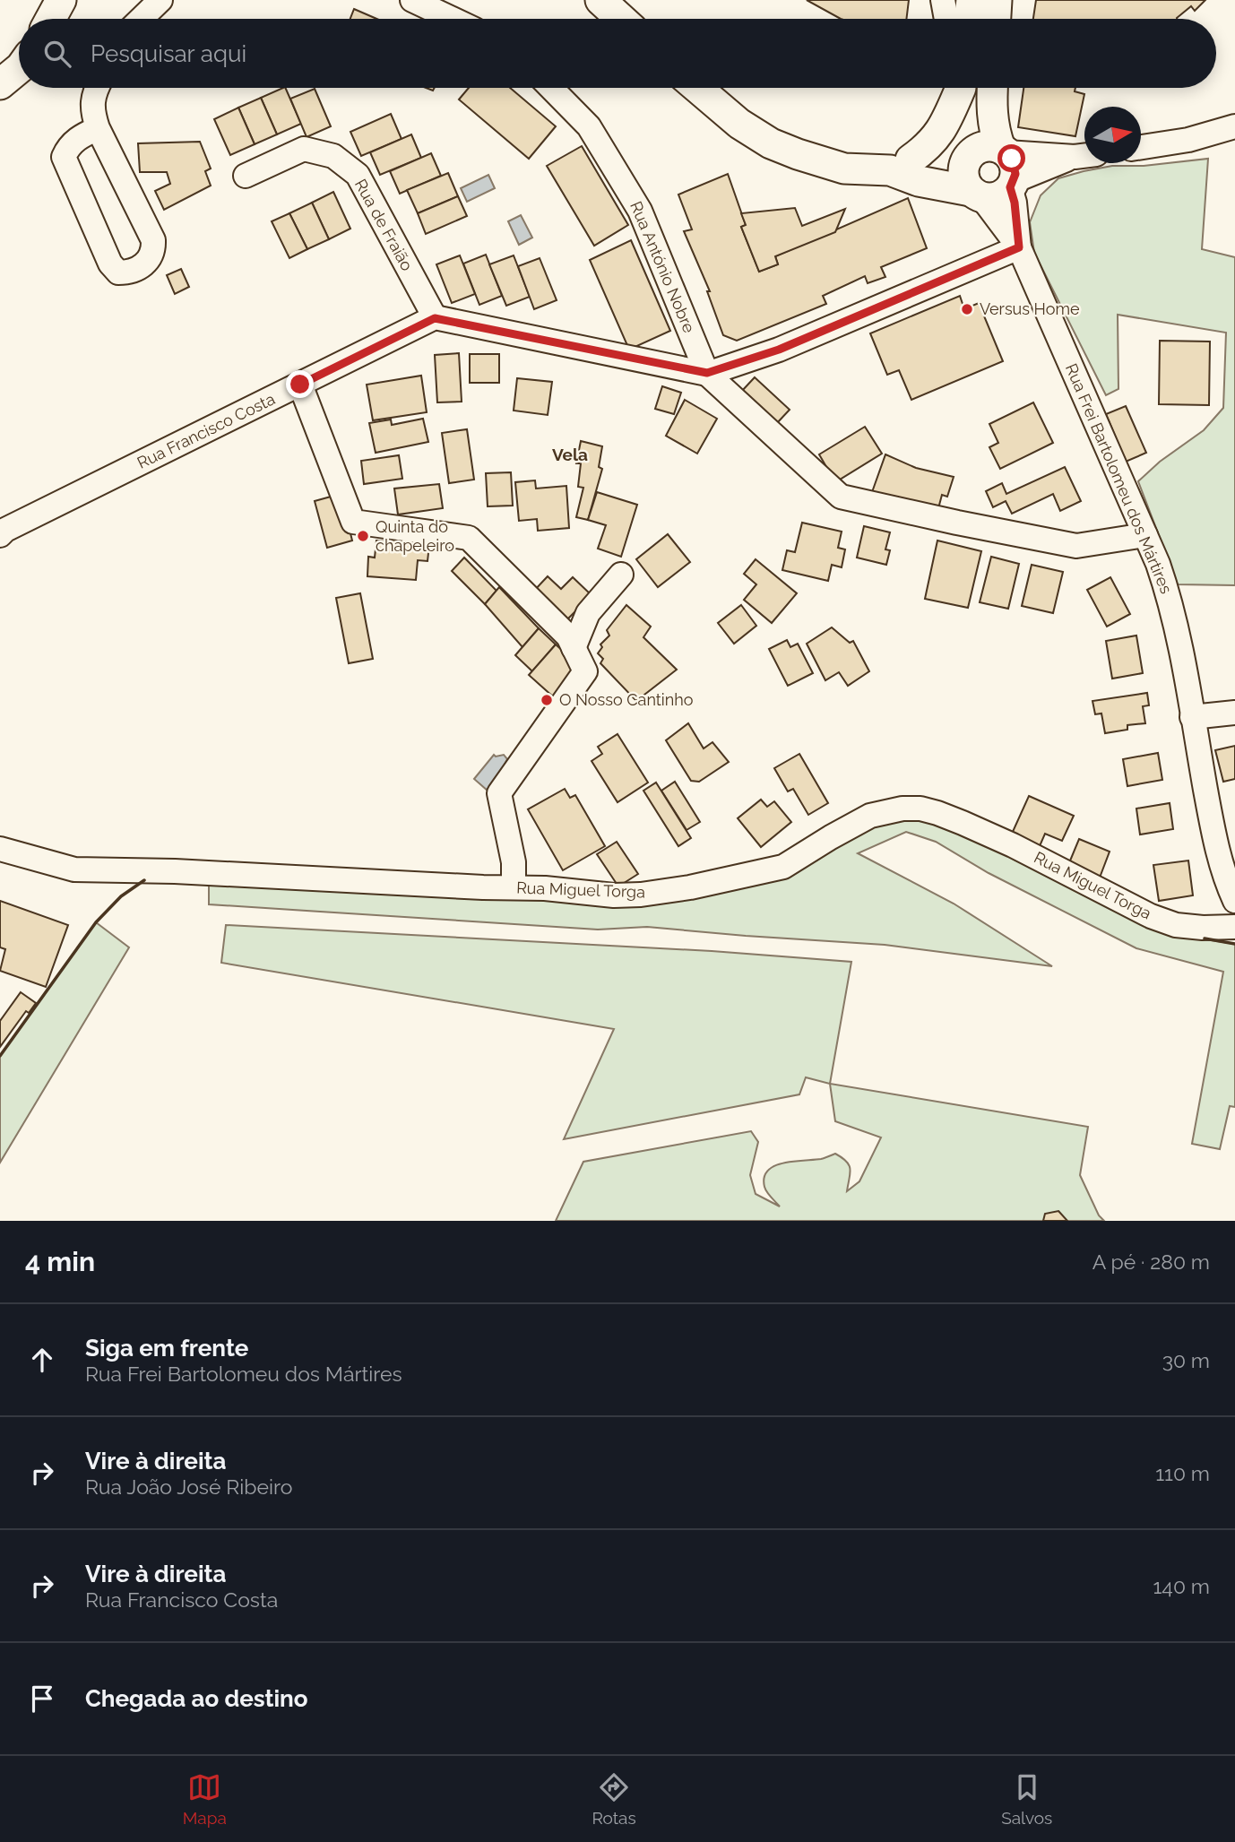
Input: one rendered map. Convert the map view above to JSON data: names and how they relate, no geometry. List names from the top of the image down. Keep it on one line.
{"streets":{"street":["Rua de Fraião","Rua António Nobre","Rua Francisco Costa","Rua Frei Bartolomeu dos Mártires","Rua Miguel Torga"]},"crossings":[["Rua de Fraião","Rua Francisco Costa"]],"districts":["Vela"],"places":["Versus Home","Quinta do chapeleiro","O Nosso Cantinho"],"north":"right","page":{"search":"Pesquisar aqui","heading":["4 min","A pé · 280 m"],"list":[["Siga em frente","Rua Frei Bartolomeu dos Mártires","30 m"],["Vire à direita","Rua João José Ribeiro","110 m"],["Vire à direita","Rua Francisco Costa","140 m"],"Chegada ao destino"],"nav":["Mapa","Rotas","Salvos"]}}
